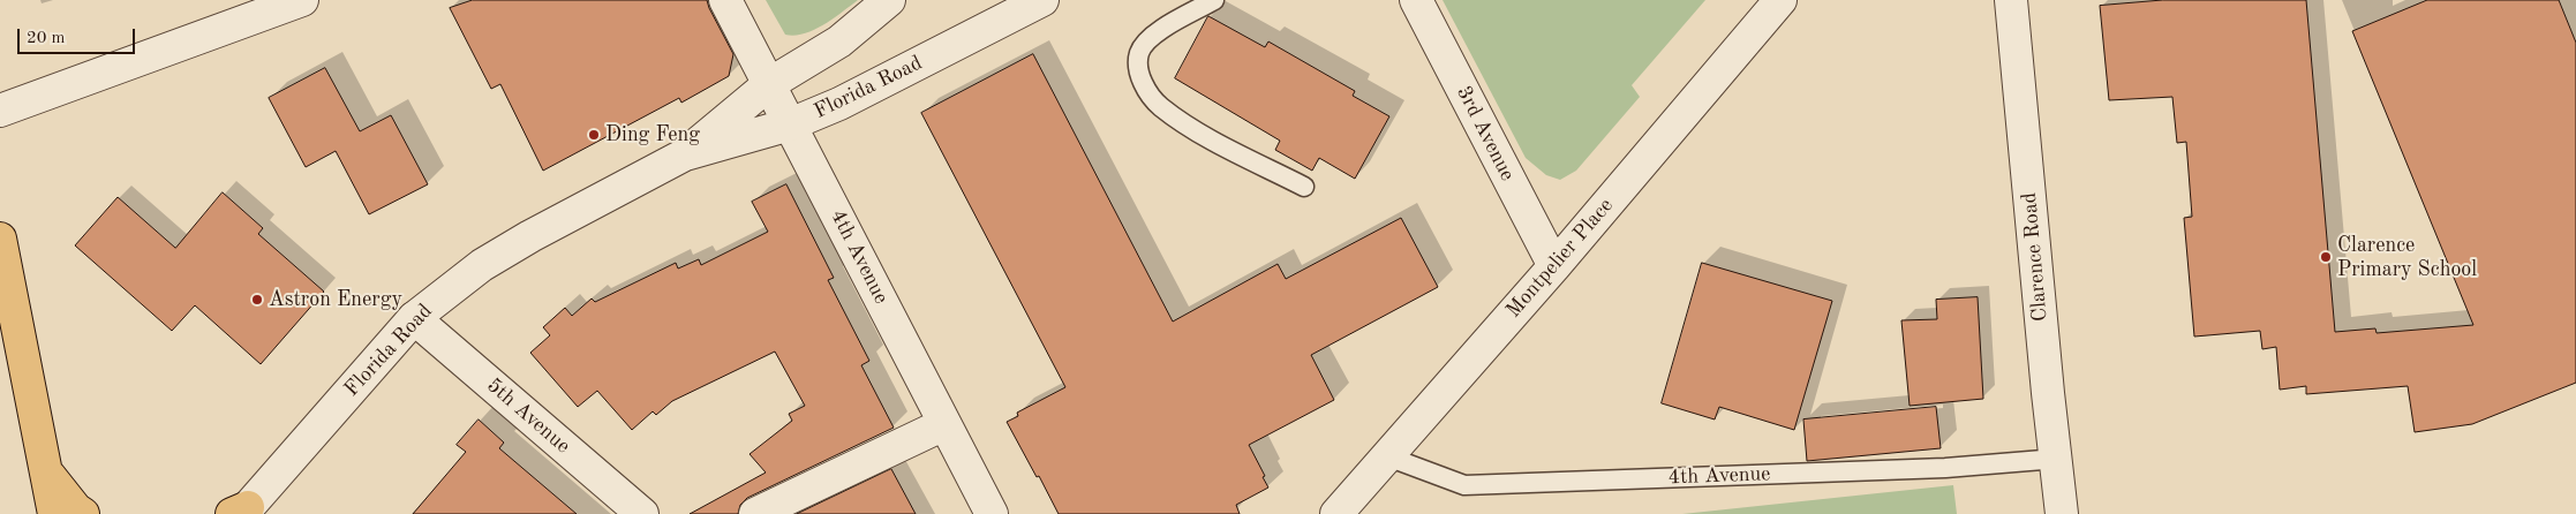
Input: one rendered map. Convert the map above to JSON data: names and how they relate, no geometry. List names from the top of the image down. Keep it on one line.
{"streets":{"street":["Florida Road","3rd Avenue","4th Avenue","Clarence Road","Montpelier Place","5th Avenue"]},"crossings":[["Florida Road","4th Avenue"],["Florida Road","5th Avenue"],["3rd Avenue","Montpelier Place"],["4th Avenue","Clarence Road"],["4th Avenue","Montpelier Place"]],"places":["Ding Feng","Clarence Primary School","Astron Energy"],"scale_bar":"20 m"}
